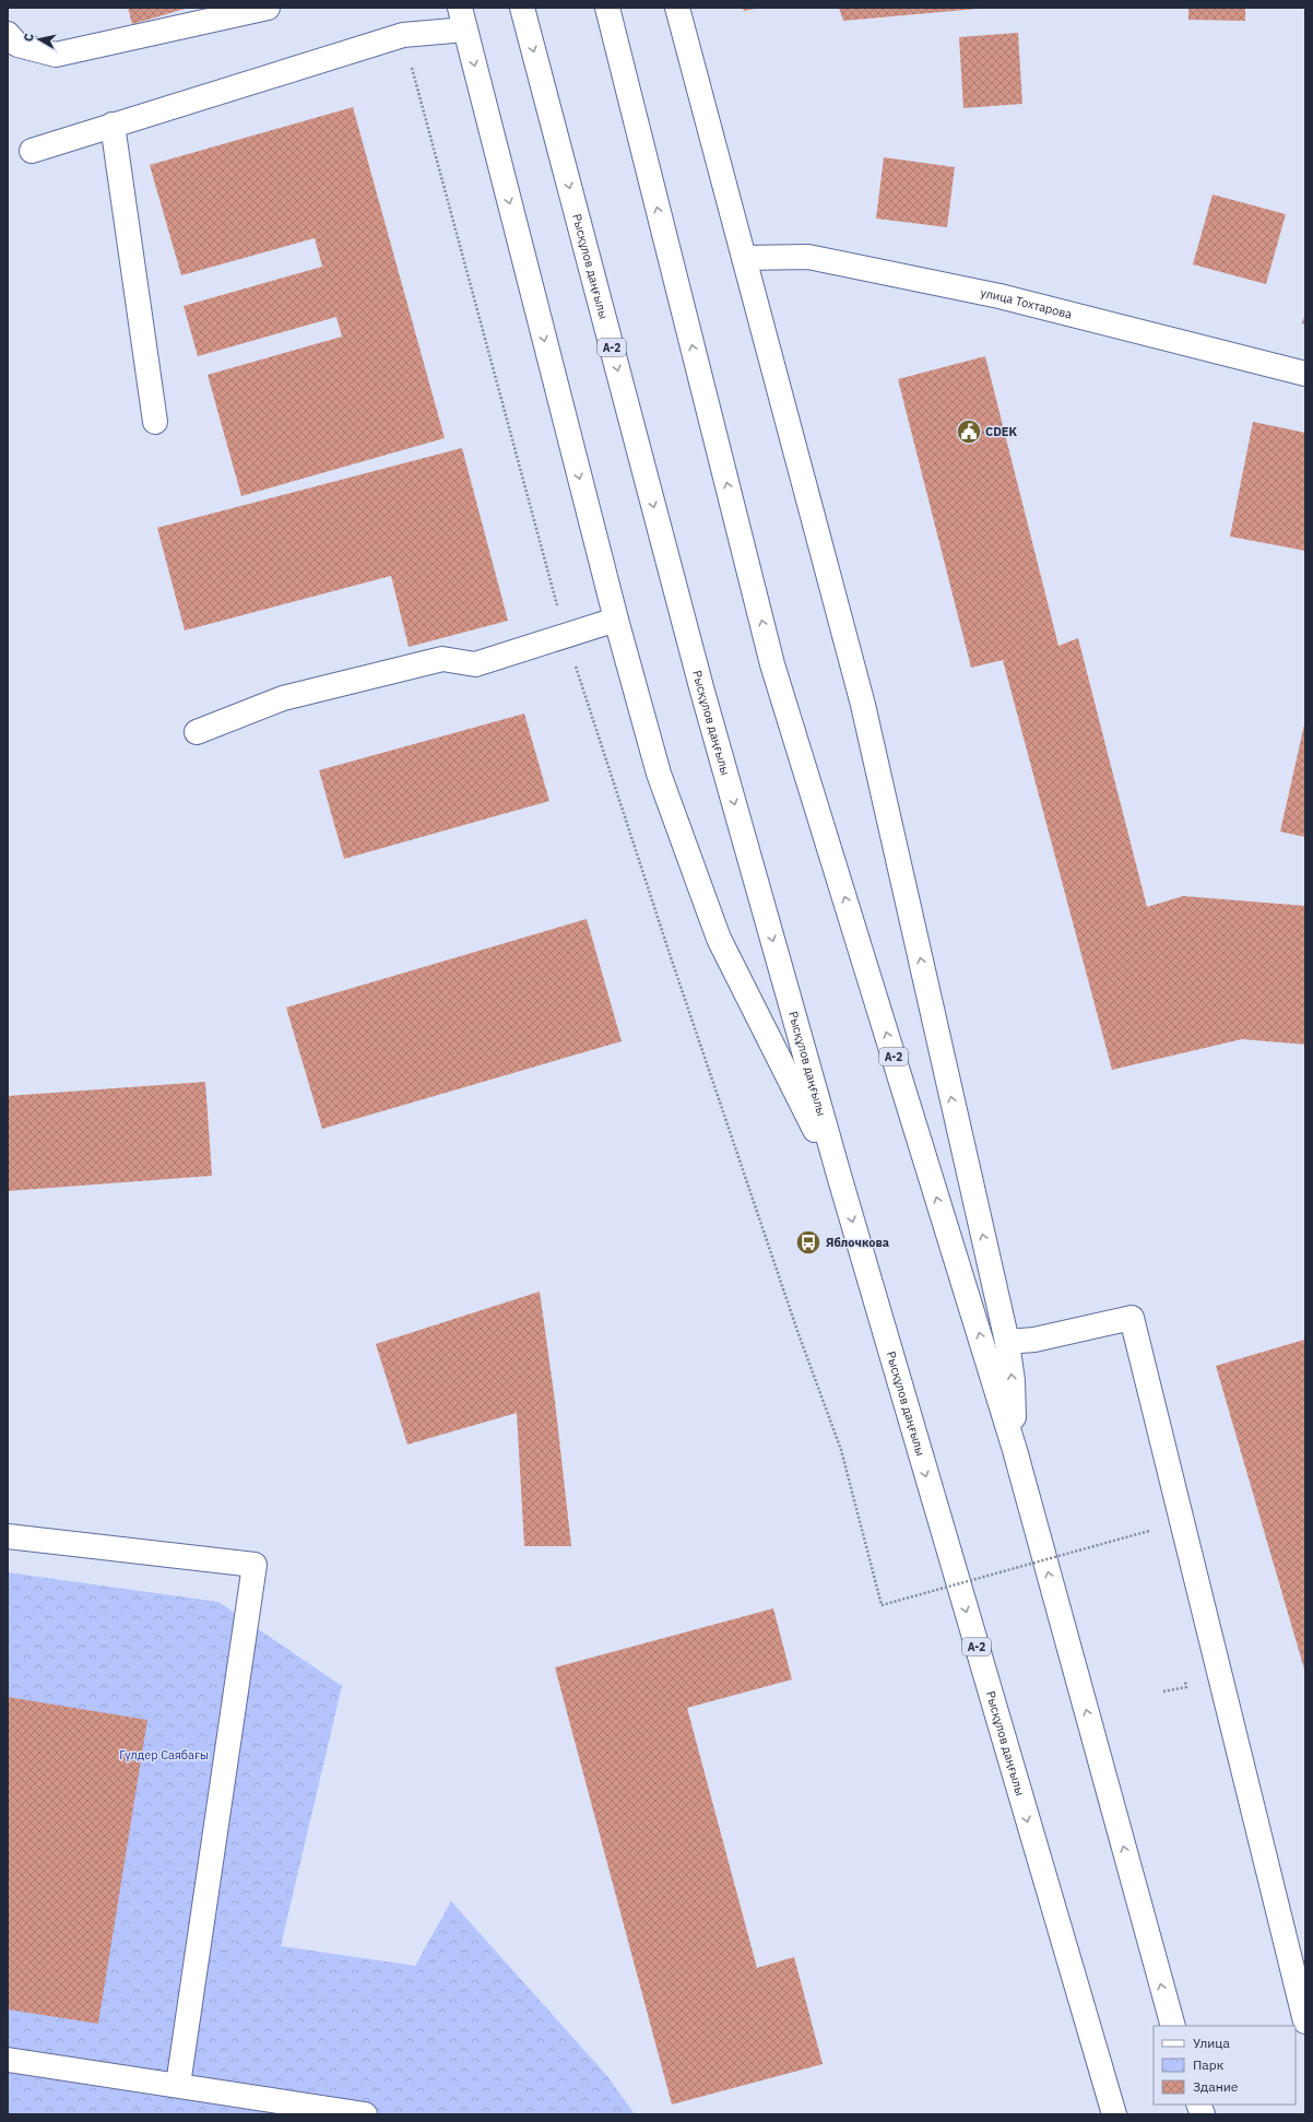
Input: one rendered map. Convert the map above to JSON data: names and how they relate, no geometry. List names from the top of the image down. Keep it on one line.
{"streets":{"main road":["Рысқұлов даңғылы","улица Тохтарова","A-2"]},"parks":["Гүлдер Саябағы"],"places":{"public building":["CDEK"],"bus stop":["Яблочкова"]},"legend":["Улица","Парк","Здание"],"north":"left"}
